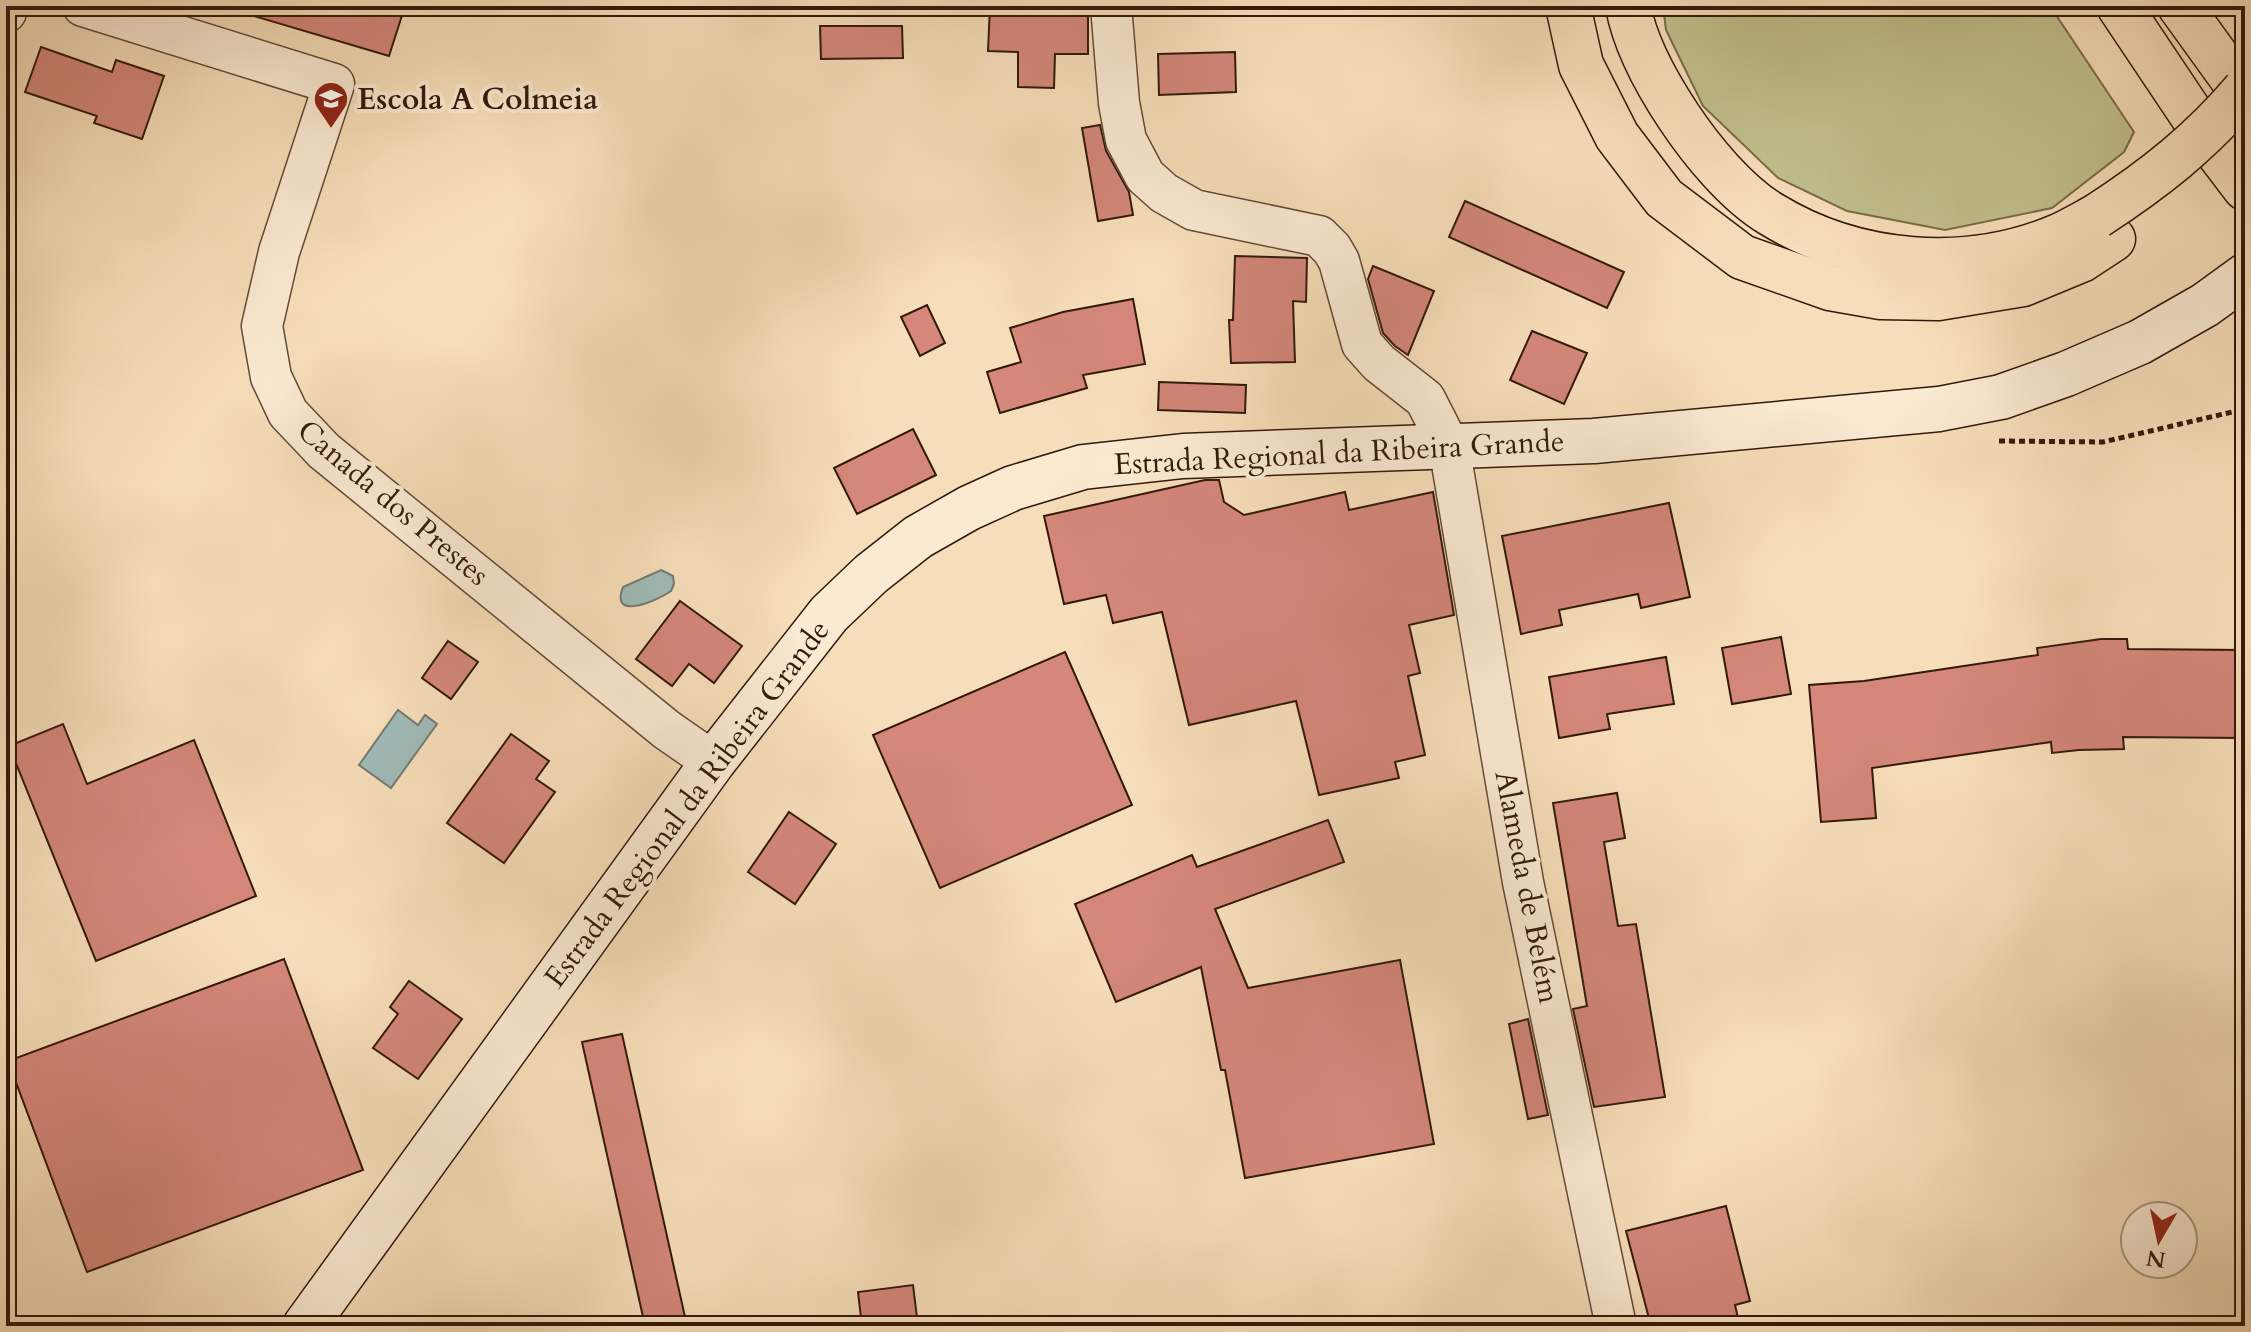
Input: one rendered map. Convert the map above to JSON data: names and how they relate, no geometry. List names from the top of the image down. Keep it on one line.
{"streets":{"main road":["Estrada Regional da Ribeira Grande"],"street":["Canada dos Prestes","Alameda de Belém"]},"crossings":[["Estrada Regional da Ribeira Grande","Canada dos Prestes"],["Estrada Regional da Ribeira Grande","Alameda de Belém"]],"places":{"school or university":["Escola A Colmeia"]},"north":"bottom"}
